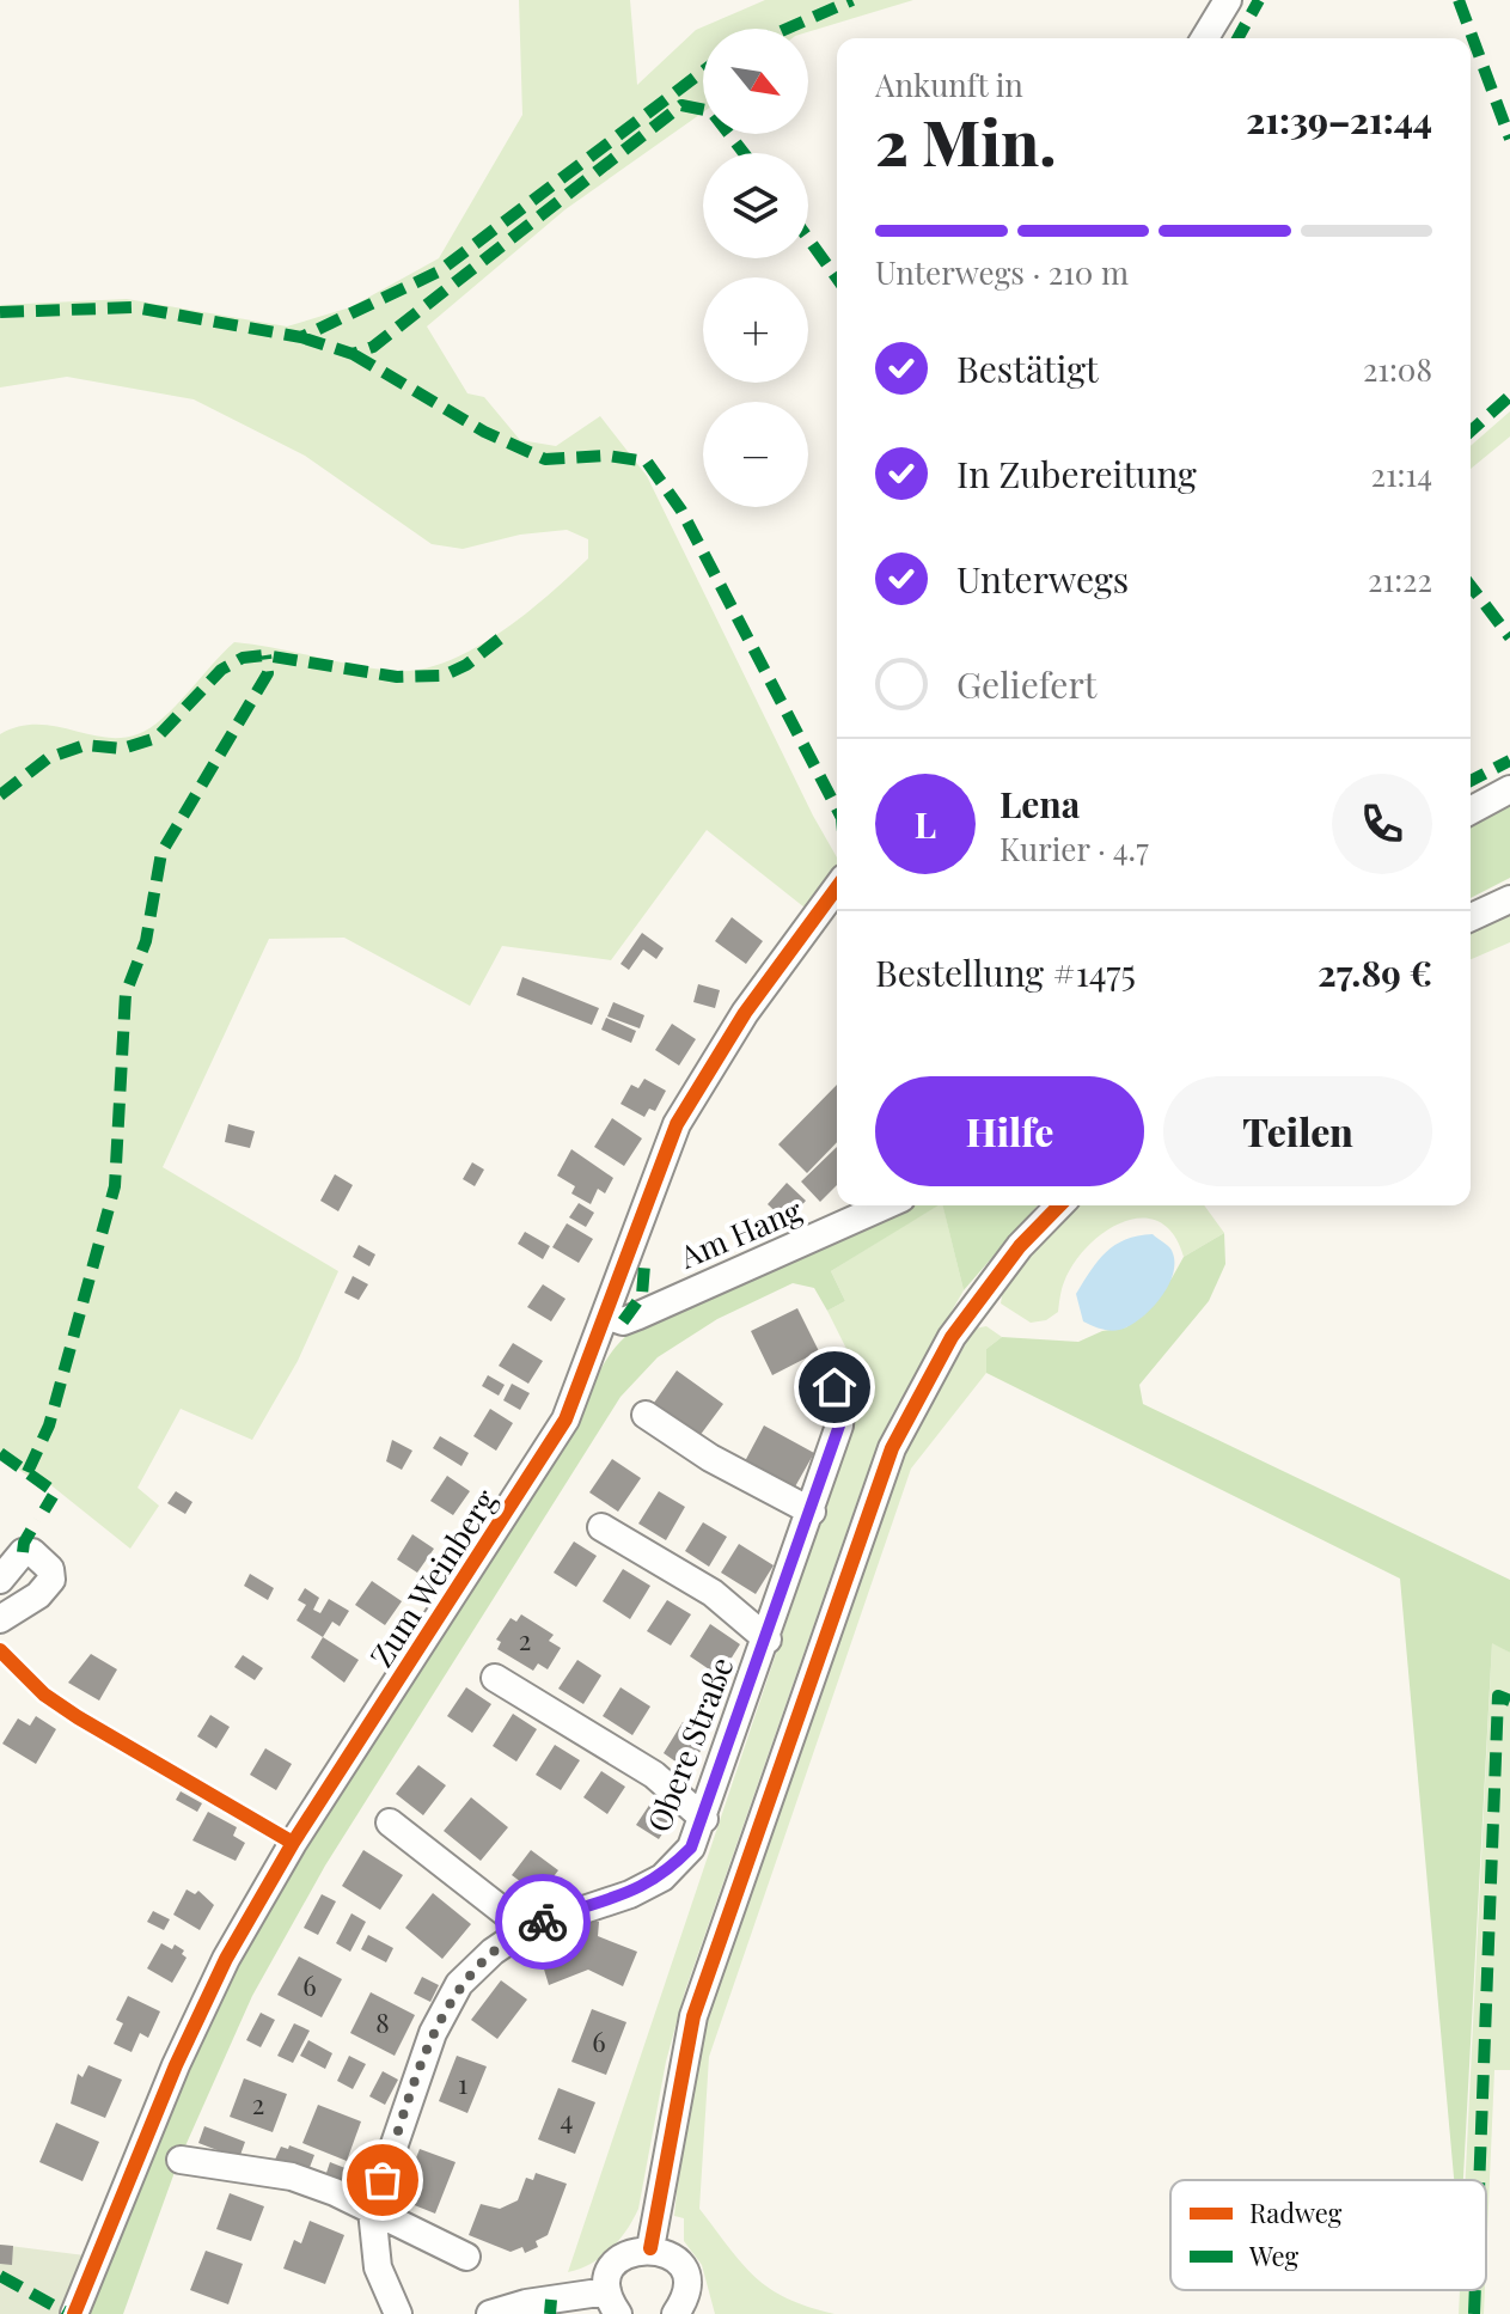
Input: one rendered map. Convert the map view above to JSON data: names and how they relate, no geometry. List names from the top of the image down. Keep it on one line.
{"streets":{"street":["Am Hang","Zum Weinberg","Obere Straße"]},"crossings":[["Am Hang","Zum Weinberg"]],"house_numbers":["2","6","8","6","1","2","4"],"legend":["Radweg","Weg"],"north":"bottom right","page":{"map_buttons":["+","−"],"heading":["2 Min.","Ankunft in","21:39–21:44"],"panel":["Lena","Kurier · 4.7","Bestellung #1475","27.89 €"],"bar":"Unterwegs · 210 m","list":[["Bestätigt","21:08"],["In Zubereitung","21:14"],["Unterwegs","21:22"],"Geliefert"],"round":"L","buttons":["Hilfe","Teilen"]}}
